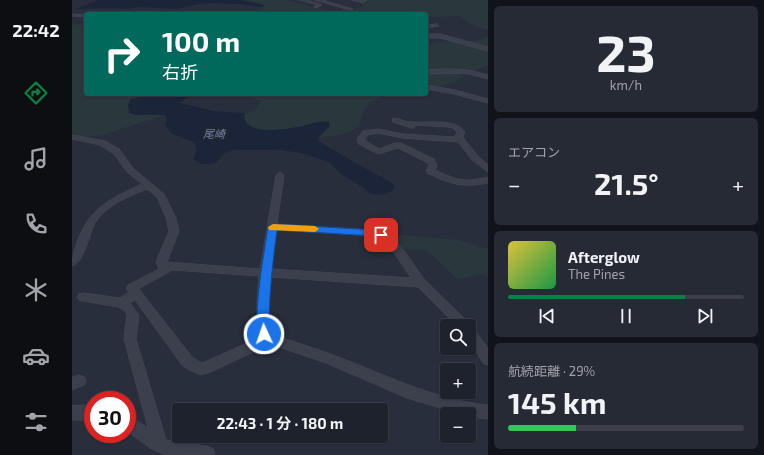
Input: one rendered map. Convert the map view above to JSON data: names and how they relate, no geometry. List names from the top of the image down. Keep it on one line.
{"water":["尾崎"],"page":{"tabs":"22:42","tile":[["23","km/h"],"エアコン",["航続距離 · 29%","145 km"]],"turn":["100 m","右折"],"heat":["−","21.5°","+"],"song":["Afterglow","The Pines"],"map_buttons":["+","−"],"limit":"30","trip":"22:43 · 1 分 · 180 m"}}
